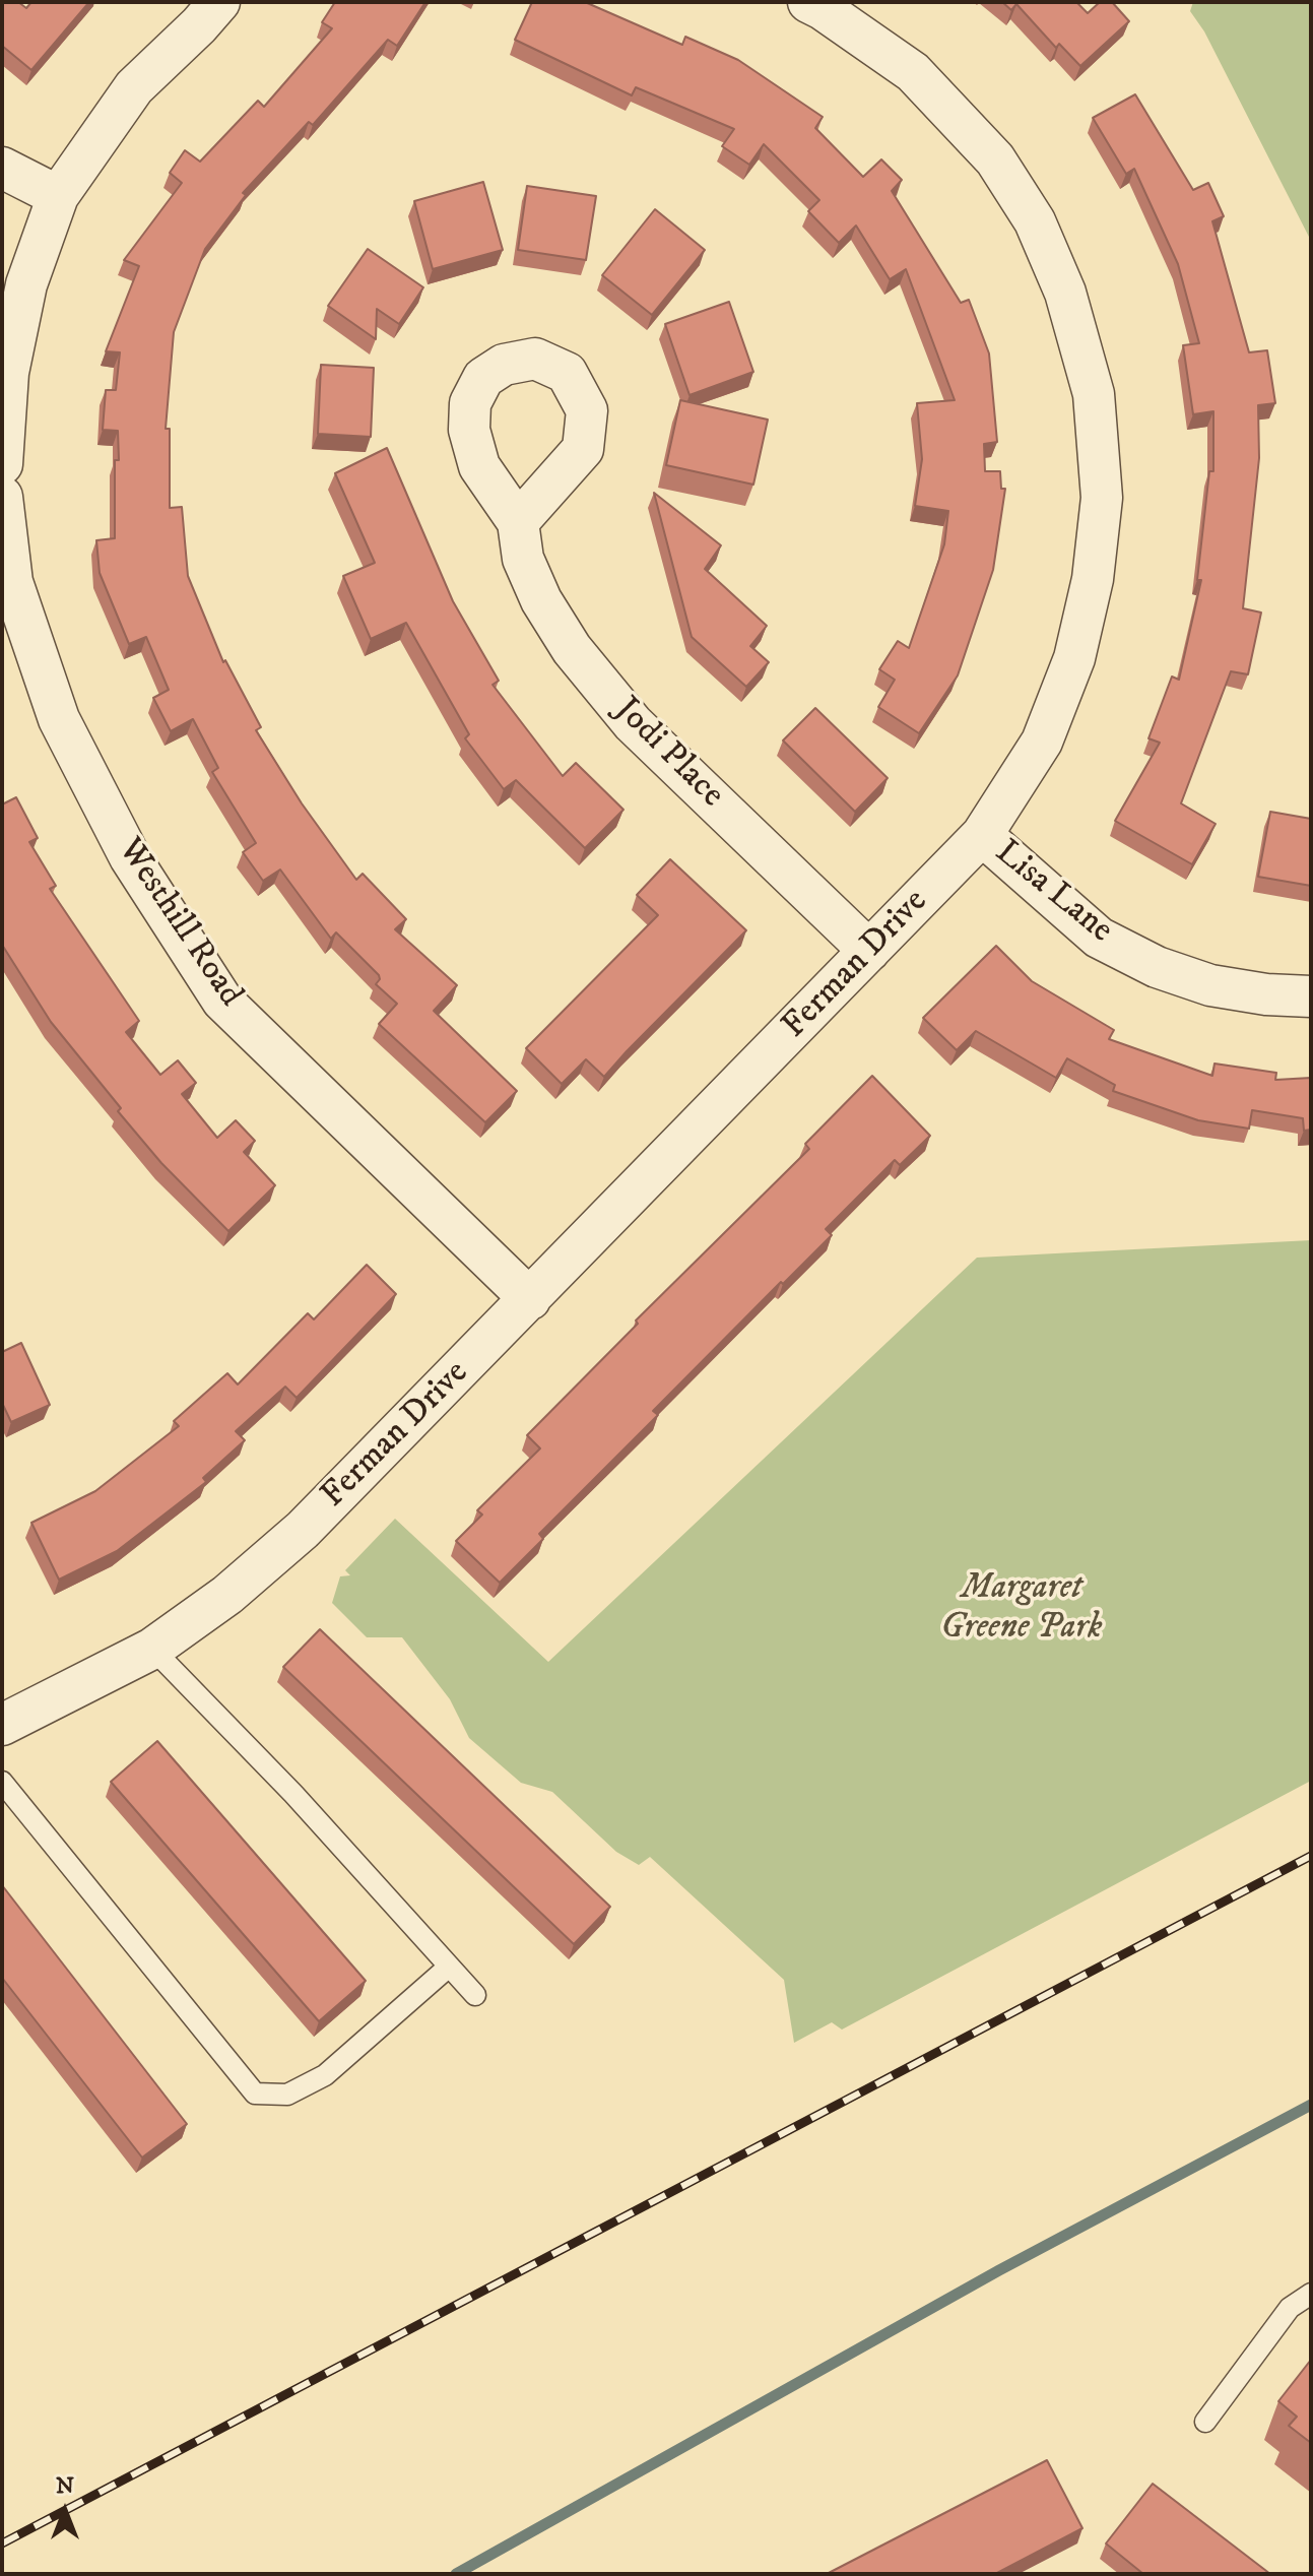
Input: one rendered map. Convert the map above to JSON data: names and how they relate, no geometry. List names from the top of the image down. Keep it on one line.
{"streets":{"street":["Jodi Place","Lisa Lane","Westhill Road","Ferman Drive"]},"crossings":[["Jodi Place","Ferman Drive"],["Lisa Lane","Ferman Drive"],["Westhill Road","Ferman Drive"]],"parks":["Margaret Greene Park"],"north":"top"}
